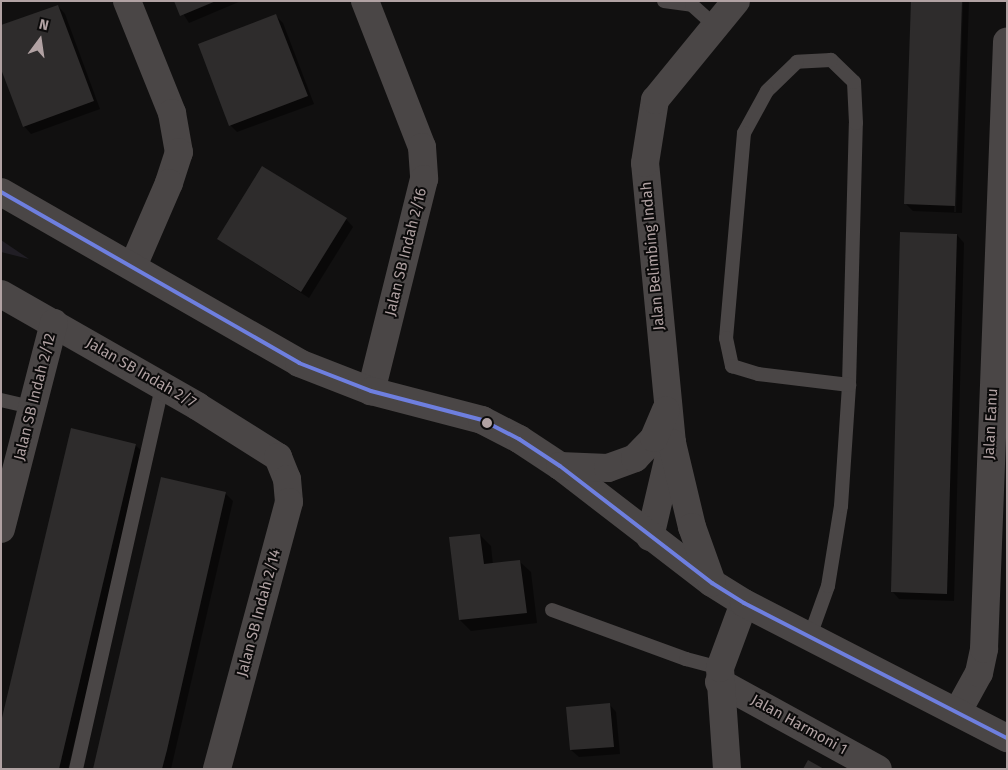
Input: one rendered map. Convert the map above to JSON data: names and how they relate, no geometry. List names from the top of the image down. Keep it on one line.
{"streets":{"street":["Jalan SB Indah 2/16","Jalan Belimbing Indah","Jalan SB Indah 2/7","Jalan SB Indah 2/12","Jalan Eanu","Jalan SB Indah 2/14","Jalan Harmoni 1"]},"crossings":[["Jalan SB Indah 2/7","Jalan SB Indah 2/12"],["Jalan SB Indah 2/7","Jalan SB Indah 2/14"]],"north":"top"}
